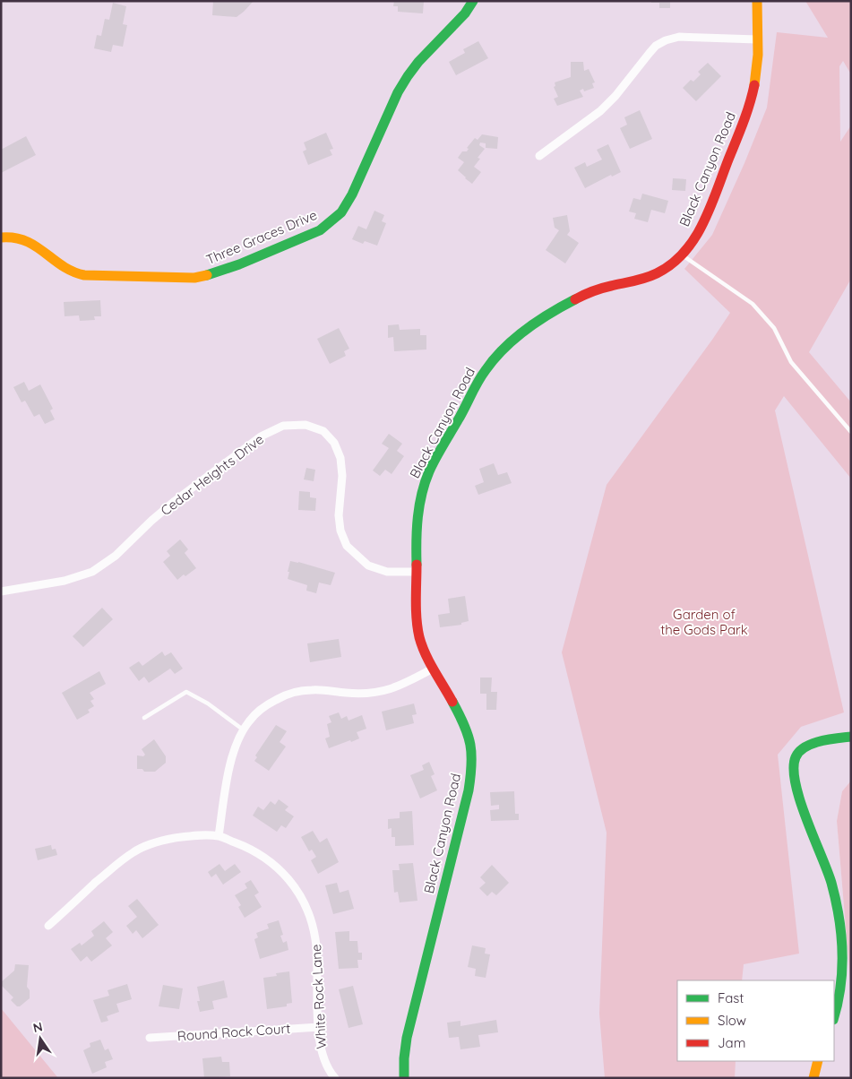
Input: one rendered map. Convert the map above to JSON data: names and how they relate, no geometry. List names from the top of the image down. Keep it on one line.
{"streets":{"street":["Black Canyon Road","Three Graces Drive","Cedar Heights Drive","White Rock Lane","Round Rock Court"]},"crossings":[["Black Canyon Road","Cedar Heights Drive"],["White Rock Lane","Round Rock Court"]],"parks":["Garden of the Gods Park"],"legend":["Fast","Slow","Jam"],"north":"top"}
